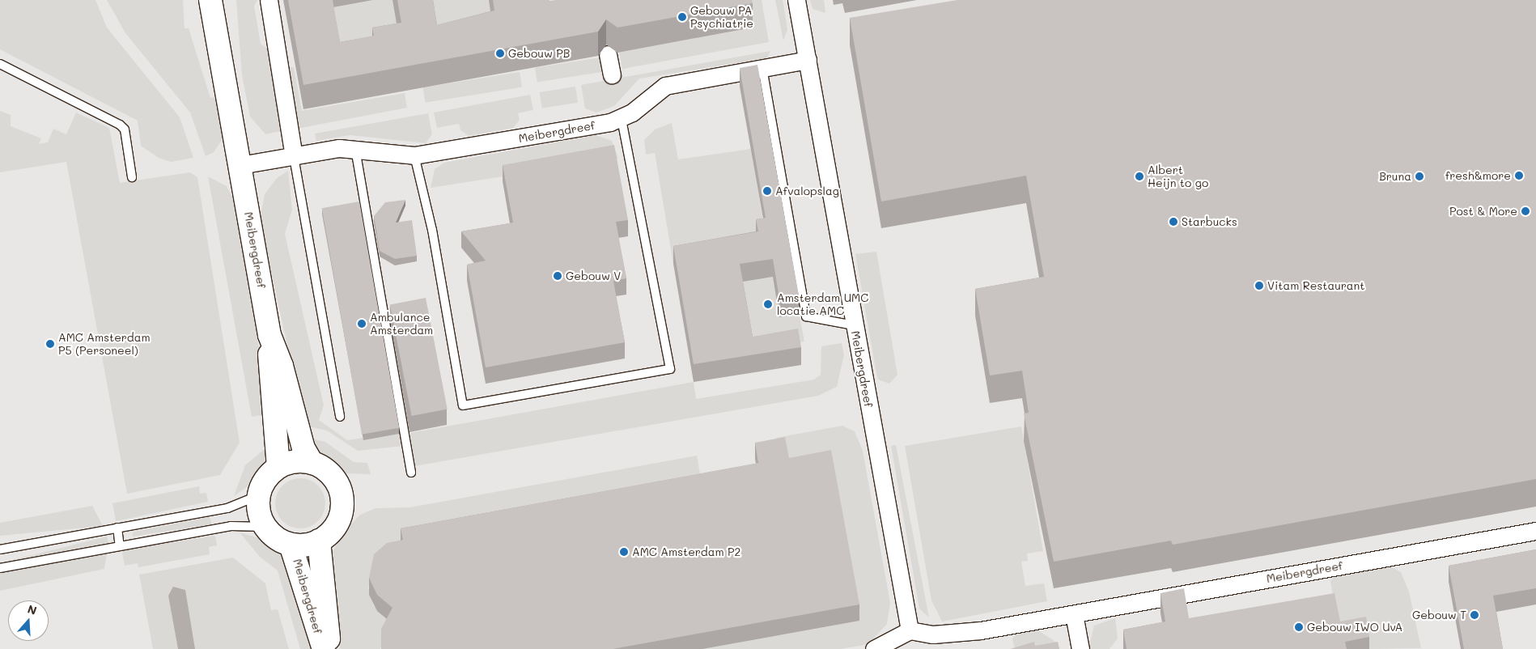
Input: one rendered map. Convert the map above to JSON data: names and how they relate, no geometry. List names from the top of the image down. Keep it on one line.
{"streets":{"street":["Meibergdreef"]},"places":["Gebouw PA Psychiatrie","Gebouw PB","fresh&more","Albert Heijn to go","Bruna","Afvalopslag","Post & More","Starbucks","Gebouw V","Vitam Restaurant","Amsterdam UMC locatie AMC","Ambulance Amsterdam","AMC Amsterdam P5 (Personeel)","AMC Amsterdam P2","Gebouw T","Gebouw IWO UvA"],"north":"top"}
